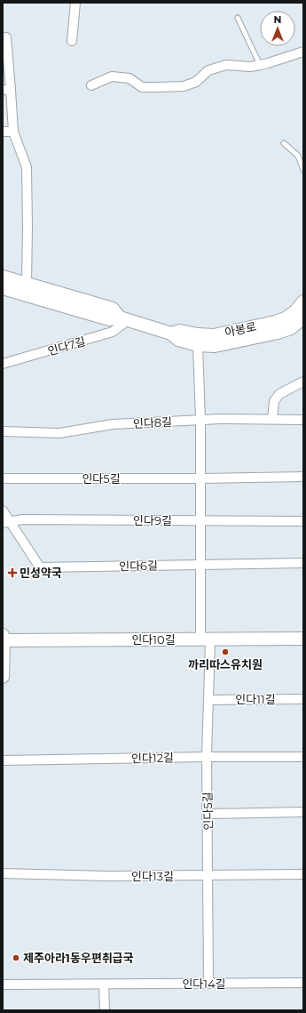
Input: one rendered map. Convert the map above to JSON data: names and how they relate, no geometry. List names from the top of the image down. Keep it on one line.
{"streets":{"main road":["아봉로","인다10길"],"street":["인다7길","인다8길","인다5길","인다9길","인다6길","인다11길","인다12길","인다13길","인다14길"]},"crossings":[["아봉로","인다7길"],["아봉로","인다5길"],["인다8길","인다5길"],["인다5길","인다9길"],["인다5길","인다6길"],["인다5길","인다10길"],["인다5길","인다11길"],["인다5길","인다12길"],["인다5길","인다13길"],["인다5길","인다14길"],["인다9길","인다6길"]],"places":{"health":["민성약국"],"other":["까리따스유치원","제주아라1동우편취급국"]},"north":"top"}
